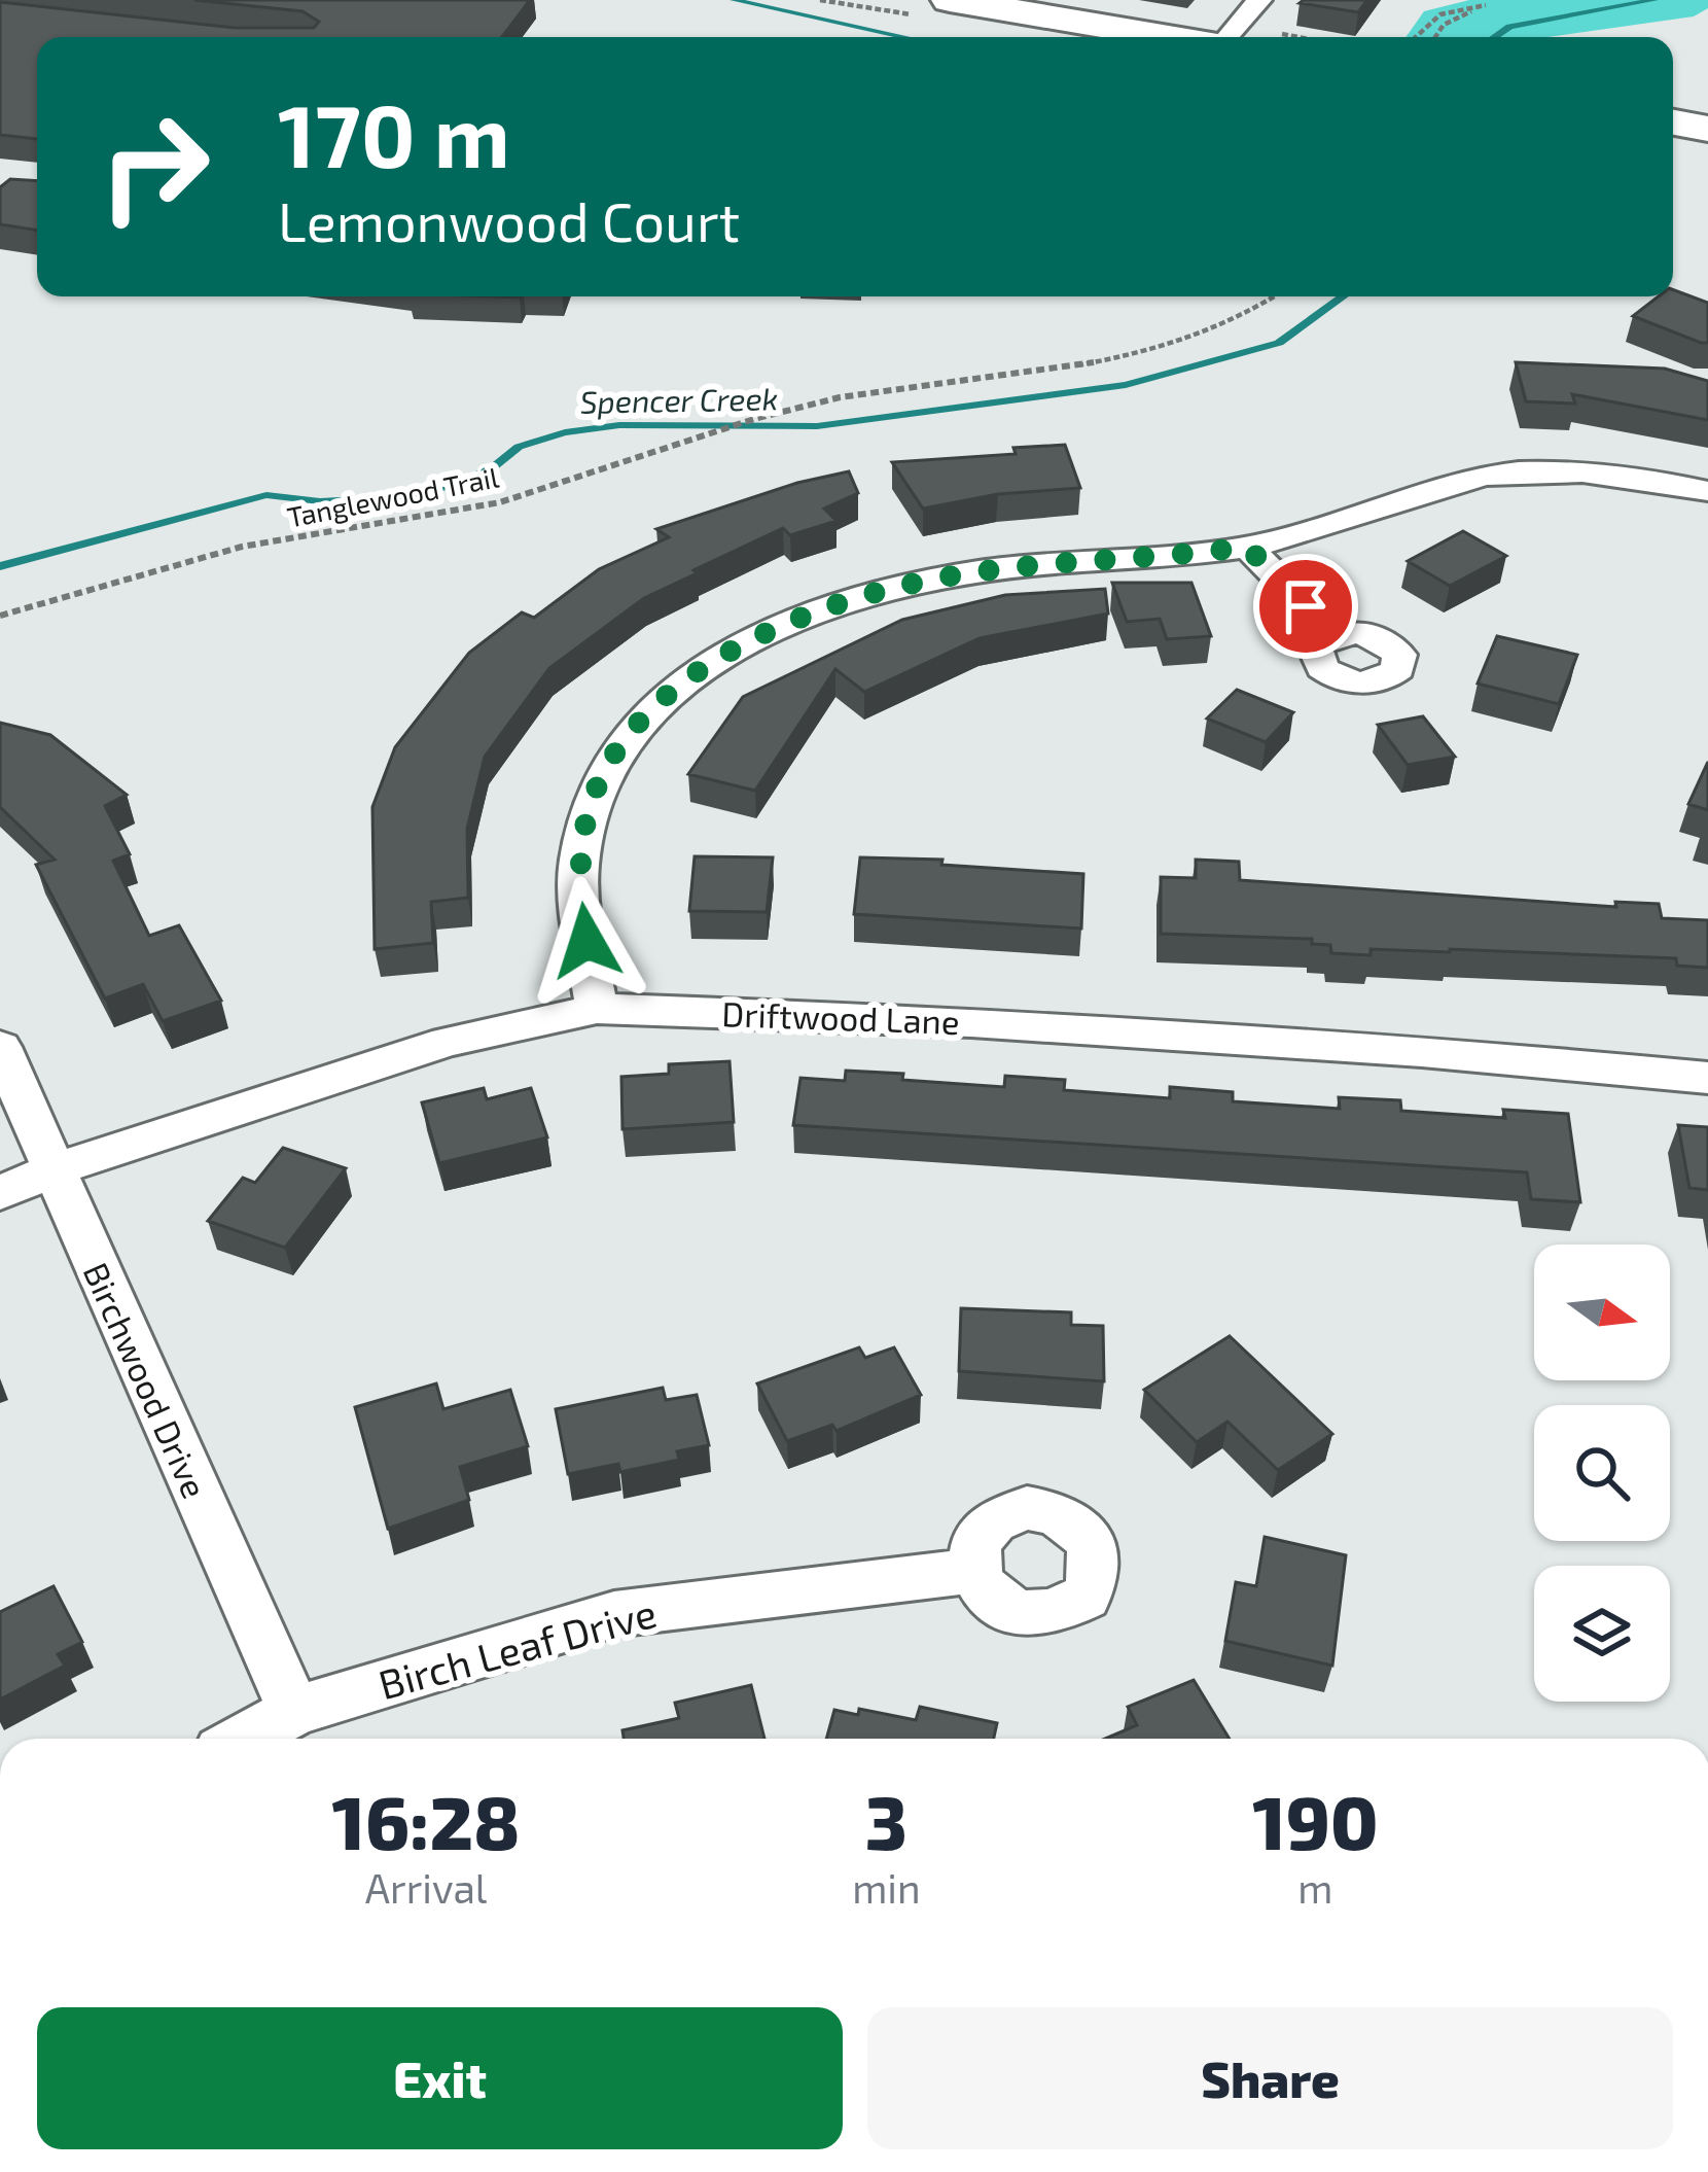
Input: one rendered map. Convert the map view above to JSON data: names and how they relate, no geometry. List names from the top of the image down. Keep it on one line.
{"streets":{"street":["Driftwood Lane","Birchwood Drive","Birch Leaf Drive"],"path":["Tanglewood Trail"]},"crossings":[["Driftwood Lane","Birchwood Drive"],["Birchwood Drive","Birch Leaf Drive"]],"water":["Spencer Creek"],"north":"right","page":{"turn":["170 m","Lemonwood Court"],"eta":["16:28","Arrival","3","min","190","m"],"buttons":["Exit","Share"]}}
